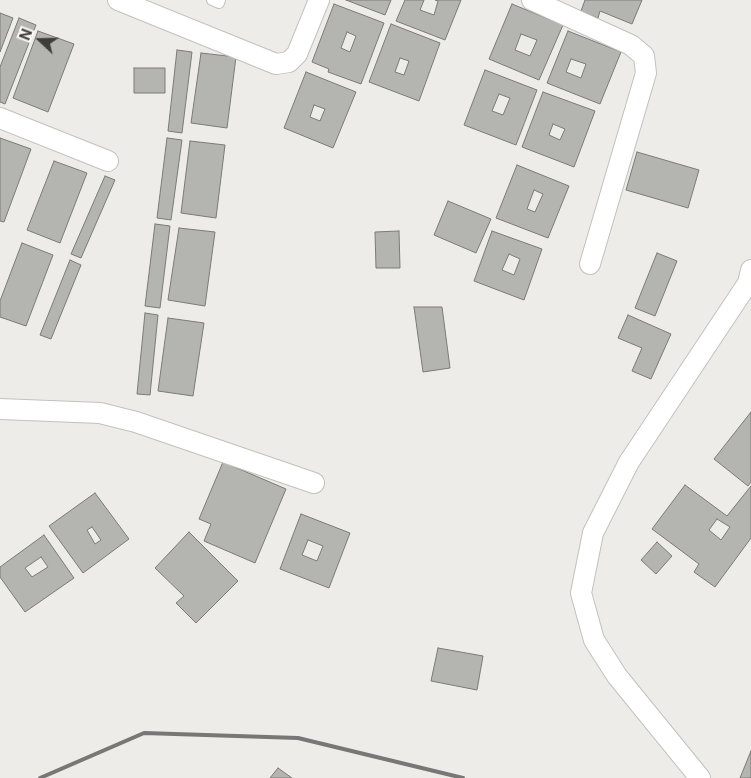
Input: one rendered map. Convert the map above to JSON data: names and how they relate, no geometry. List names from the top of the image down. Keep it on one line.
{"north":"left"}
